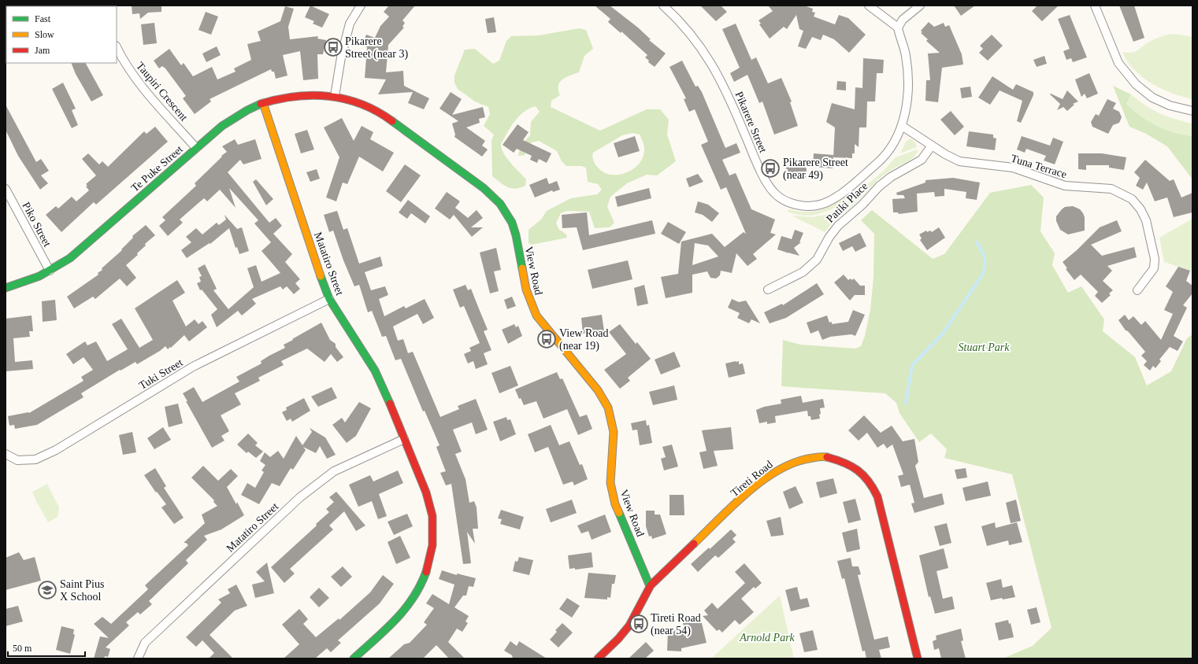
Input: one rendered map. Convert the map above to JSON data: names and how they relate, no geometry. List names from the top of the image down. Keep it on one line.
{"streets":{"street":["Taupiri Crescent","Pikarere Street","Tuna Terrace","Te Puke Street","Patiki Place","Piko Street","Matatiro Street","View Road","Tuki Street","Tireti Road"]},"crossings":[["Taupiri Crescent","Te Puke Street"],["Pikarere Street","Tuna Terrace"],["Tuna Terrace","Patiki Place"],["Te Puke Street","Piko Street"],["Te Puke Street","Matatiro Street"],["Te Puke Street","View Road"],["Matatiro Street","Tuki Street"],["View Road","Tireti Road"]],"parks":["Stuart Park","Arnold Park"],"places":{"bus stop":["Pikarere Street (near 3)","Pikarere Street (near 49)","View Road (near 19)","Tireti Road (near 54)"],"school or university":["Saint Pius X School"]},"legend":["Fast","Slow","Jam"],"scale_bar":"50 m"}
